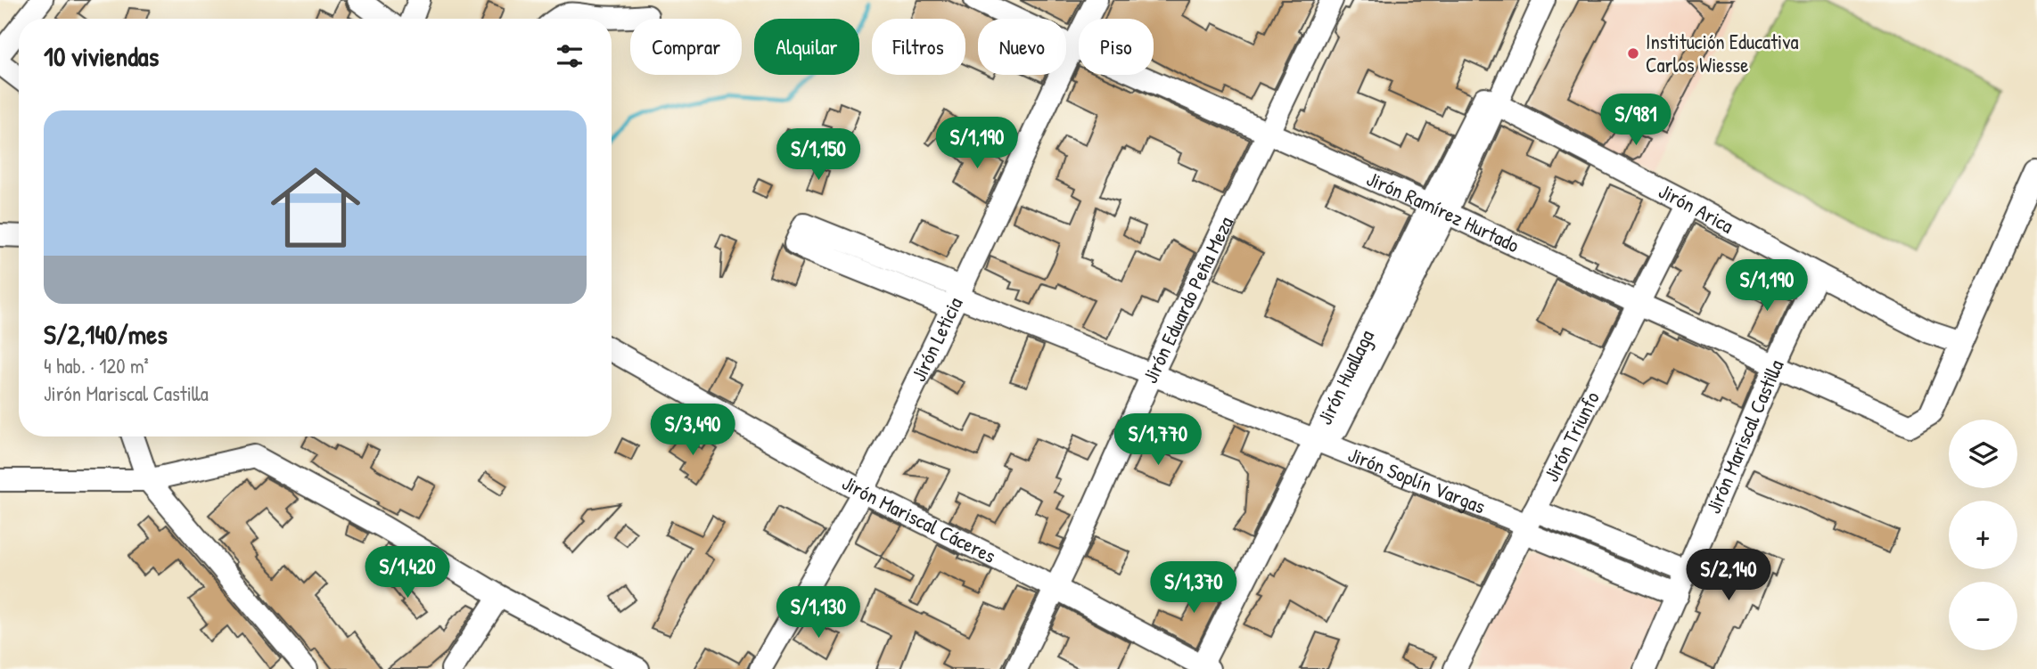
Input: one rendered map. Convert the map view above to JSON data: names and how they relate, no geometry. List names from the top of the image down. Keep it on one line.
{"streets":{"street":["Jirón Arica","Jirón Ramírez Hurtado","Jirón Eduardo Peña Meza","Jirón Leticia","Jirón Huallaga","Jirón Triunfo","Jirón Mariscal Castilla","Jirón Soplín Vargas","Jirón Mariscal Cáceres"]},"crossings":[["Jirón Arica","Jirón Ramírez Hurtado"],["Jirón Arica","Jirón Huallaga"],["Jirón Arica","Jirón Triunfo"],["Jirón Arica","Jirón Mariscal Castilla"],["Jirón Ramírez Hurtado","Jirón Eduardo Peña Meza"],["Jirón Ramírez Hurtado","Jirón Leticia"],["Jirón Ramírez Hurtado","Jirón Huallaga"],["Jirón Ramírez Hurtado","Jirón Triunfo"],["Jirón Ramírez Hurtado","Jirón Mariscal Castilla"],["Jirón Eduardo Peña Meza","Jirón Soplín Vargas"],["Jirón Eduardo Peña Meza","Jirón Mariscal Cáceres"],["Jirón Leticia","Jirón Soplín Vargas"],["Jirón Leticia","Jirón Mariscal Cáceres"],["Jirón Huallaga","Jirón Soplín Vargas"],["Jirón Huallaga","Jirón Mariscal Cáceres"],["Jirón Triunfo","Jirón Soplín Vargas"],["Jirón Mariscal Castilla","Jirón Soplín Vargas"]],"places":["Institución Educativa Carlos Wiesse"],"page":{"chip":["Comprar","Alquilar","Filtros","Nuevo","Piso"],"heading":"10 viviendas","price":["S/981","S/1,190","S/1,150","S/1,190","S/3,490","S/1,770","S/1,420","S/2,140","S/1,370","S/1,130"],"list":[{"name":"S/2,140/mes","note":"4 hab. · 120 m² · Jirón Mariscal Castilla"}],"map_buttons":["+","−"]}}
